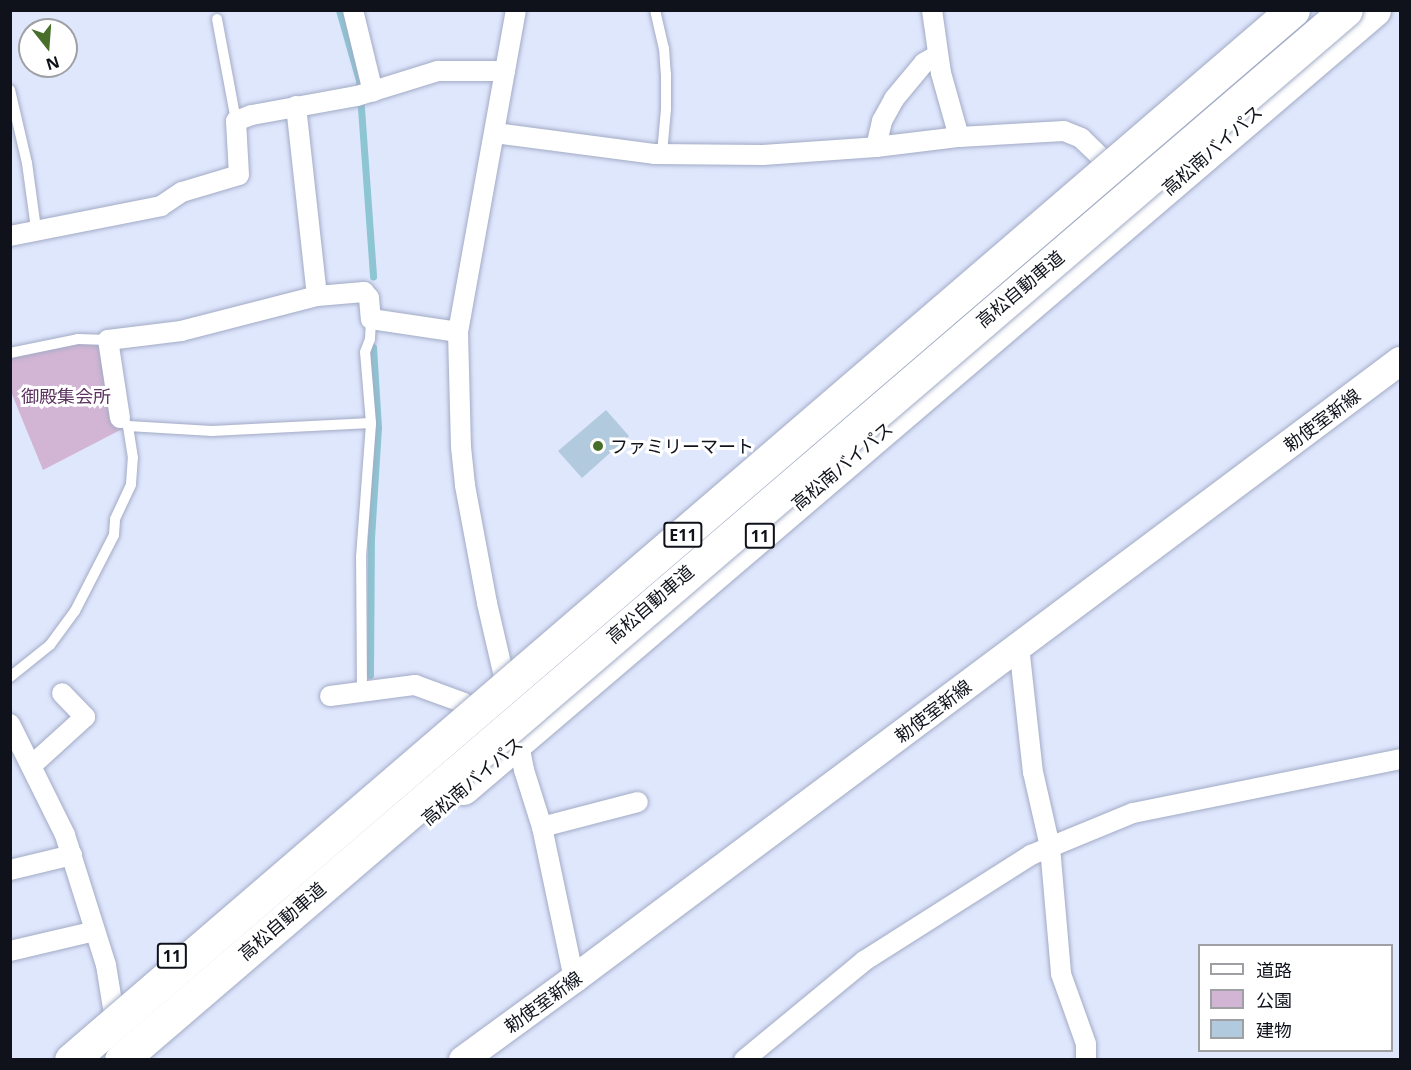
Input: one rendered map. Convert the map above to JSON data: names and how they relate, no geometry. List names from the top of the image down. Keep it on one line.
{"streets":{"highway":["高松南バイパス","高松自動車道","E11","11"],"main road":["勅使室新線"]},"parks":["御殿集会所"],"places":["ファミリーマート"],"legend":["道路","公園","建物"],"north":"bottom"}
